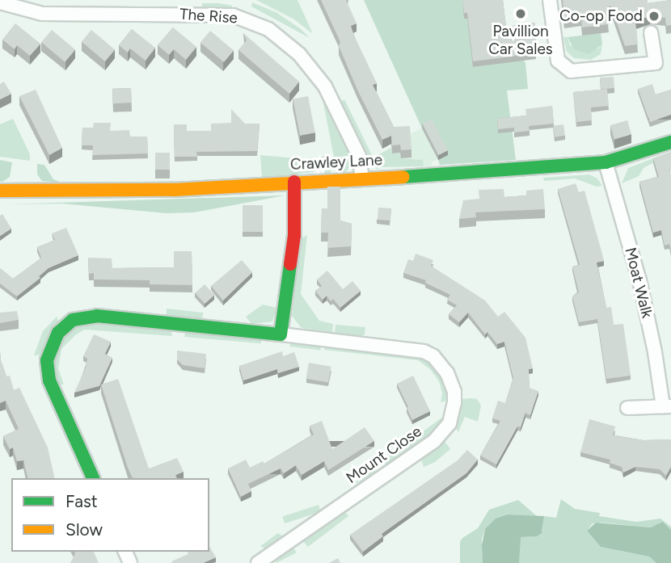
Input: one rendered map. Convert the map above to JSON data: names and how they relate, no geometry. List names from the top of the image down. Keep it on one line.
{"streets":{"street":["The Rise","Crawley Lane","Moat Walk","Mount Close"]},"crossings":[["The Rise","Crawley Lane"],["Crawley Lane","Moat Walk"]],"places":["Pavillion Car Sales","Co-op Food"],"legend":["Fast","Slow"]}
